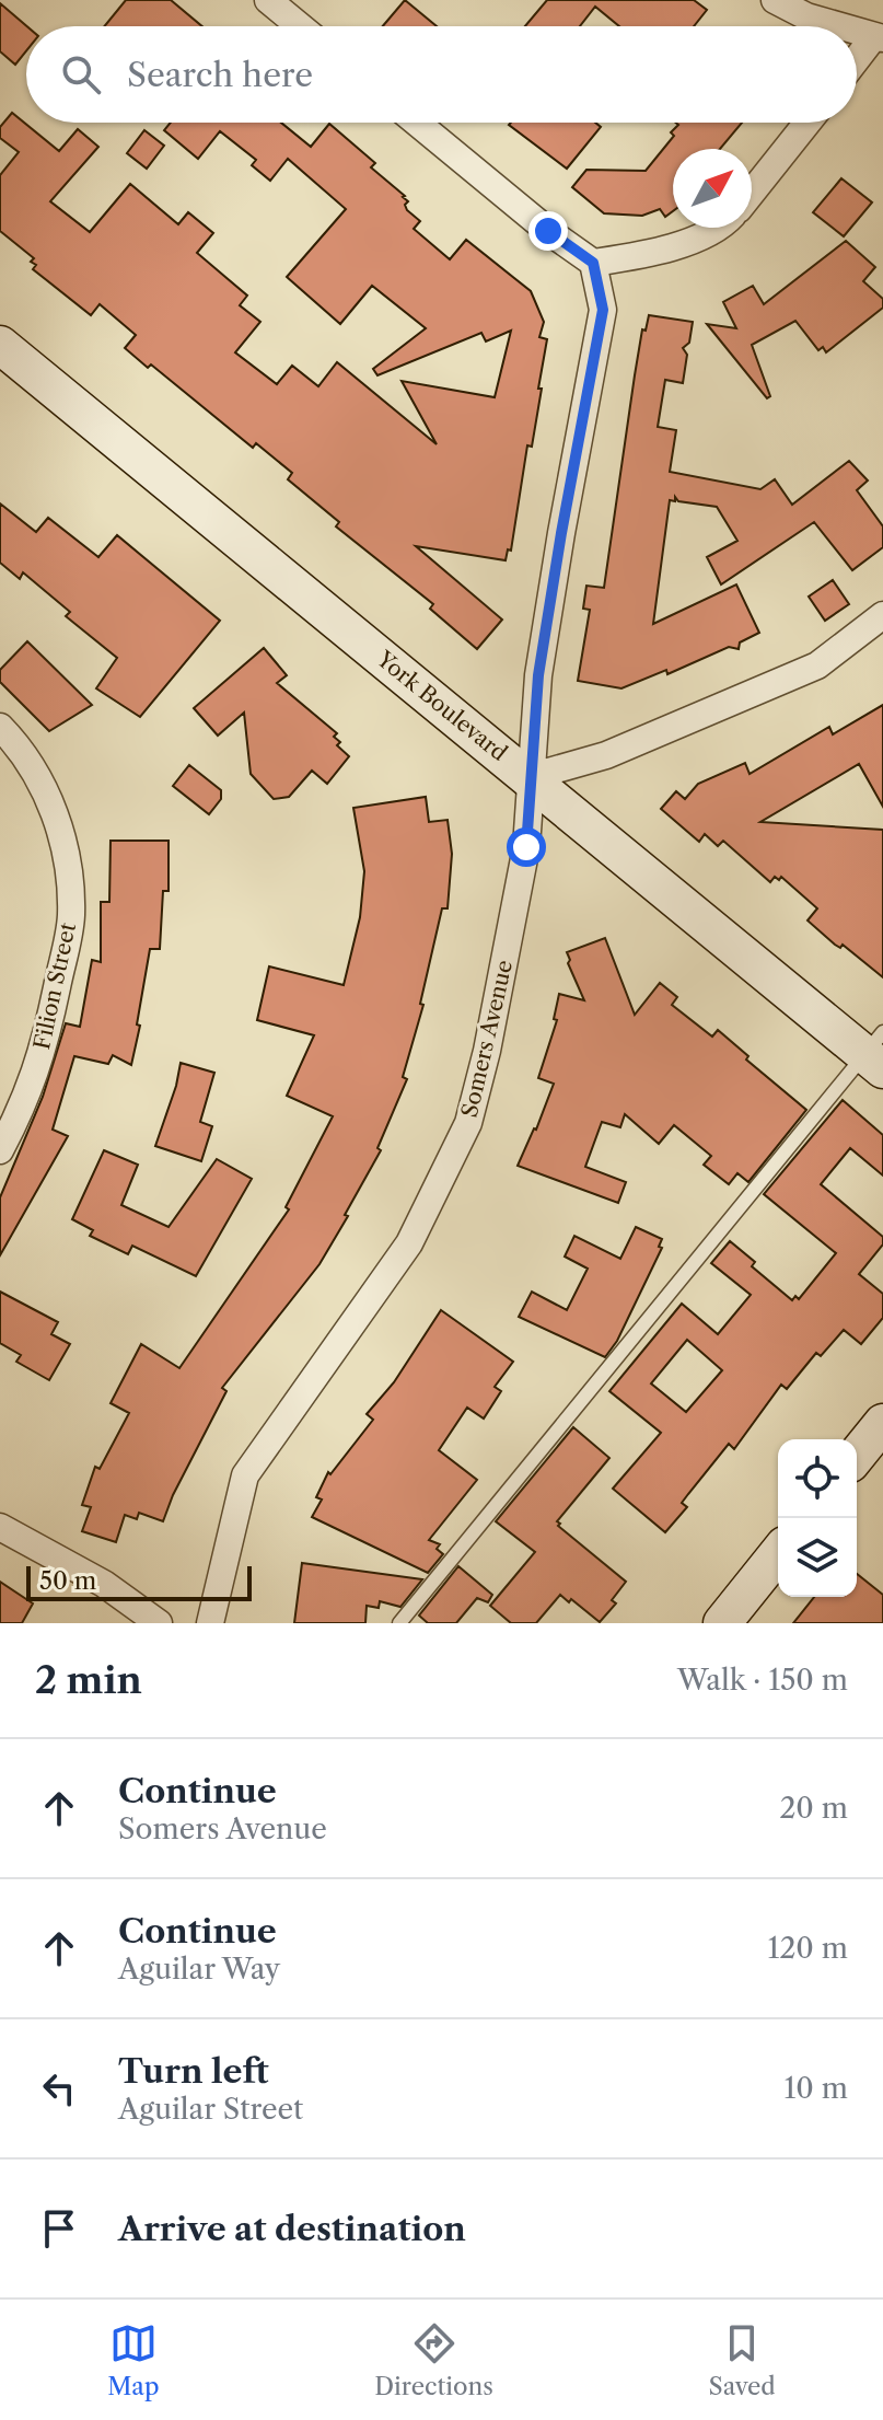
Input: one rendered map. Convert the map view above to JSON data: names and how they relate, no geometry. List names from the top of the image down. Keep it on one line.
{"streets":{"street":["York Boulevard","Filion Street","Somers Avenue"]},"crossings":[["York Boulevard","Somers Avenue"]],"scale_bar":"50 m","north":"top right","page":{"search":"Search here","scale":"50 m","heading":["2 min","Walk · 150 m"],"list":[["Continue","Somers Avenue","20 m"],["Continue","Aguilar Way","120 m"],["Turn left","Aguilar Street","10 m"],"Arrive at destination"],"nav":["Map","Directions","Saved"]}}
